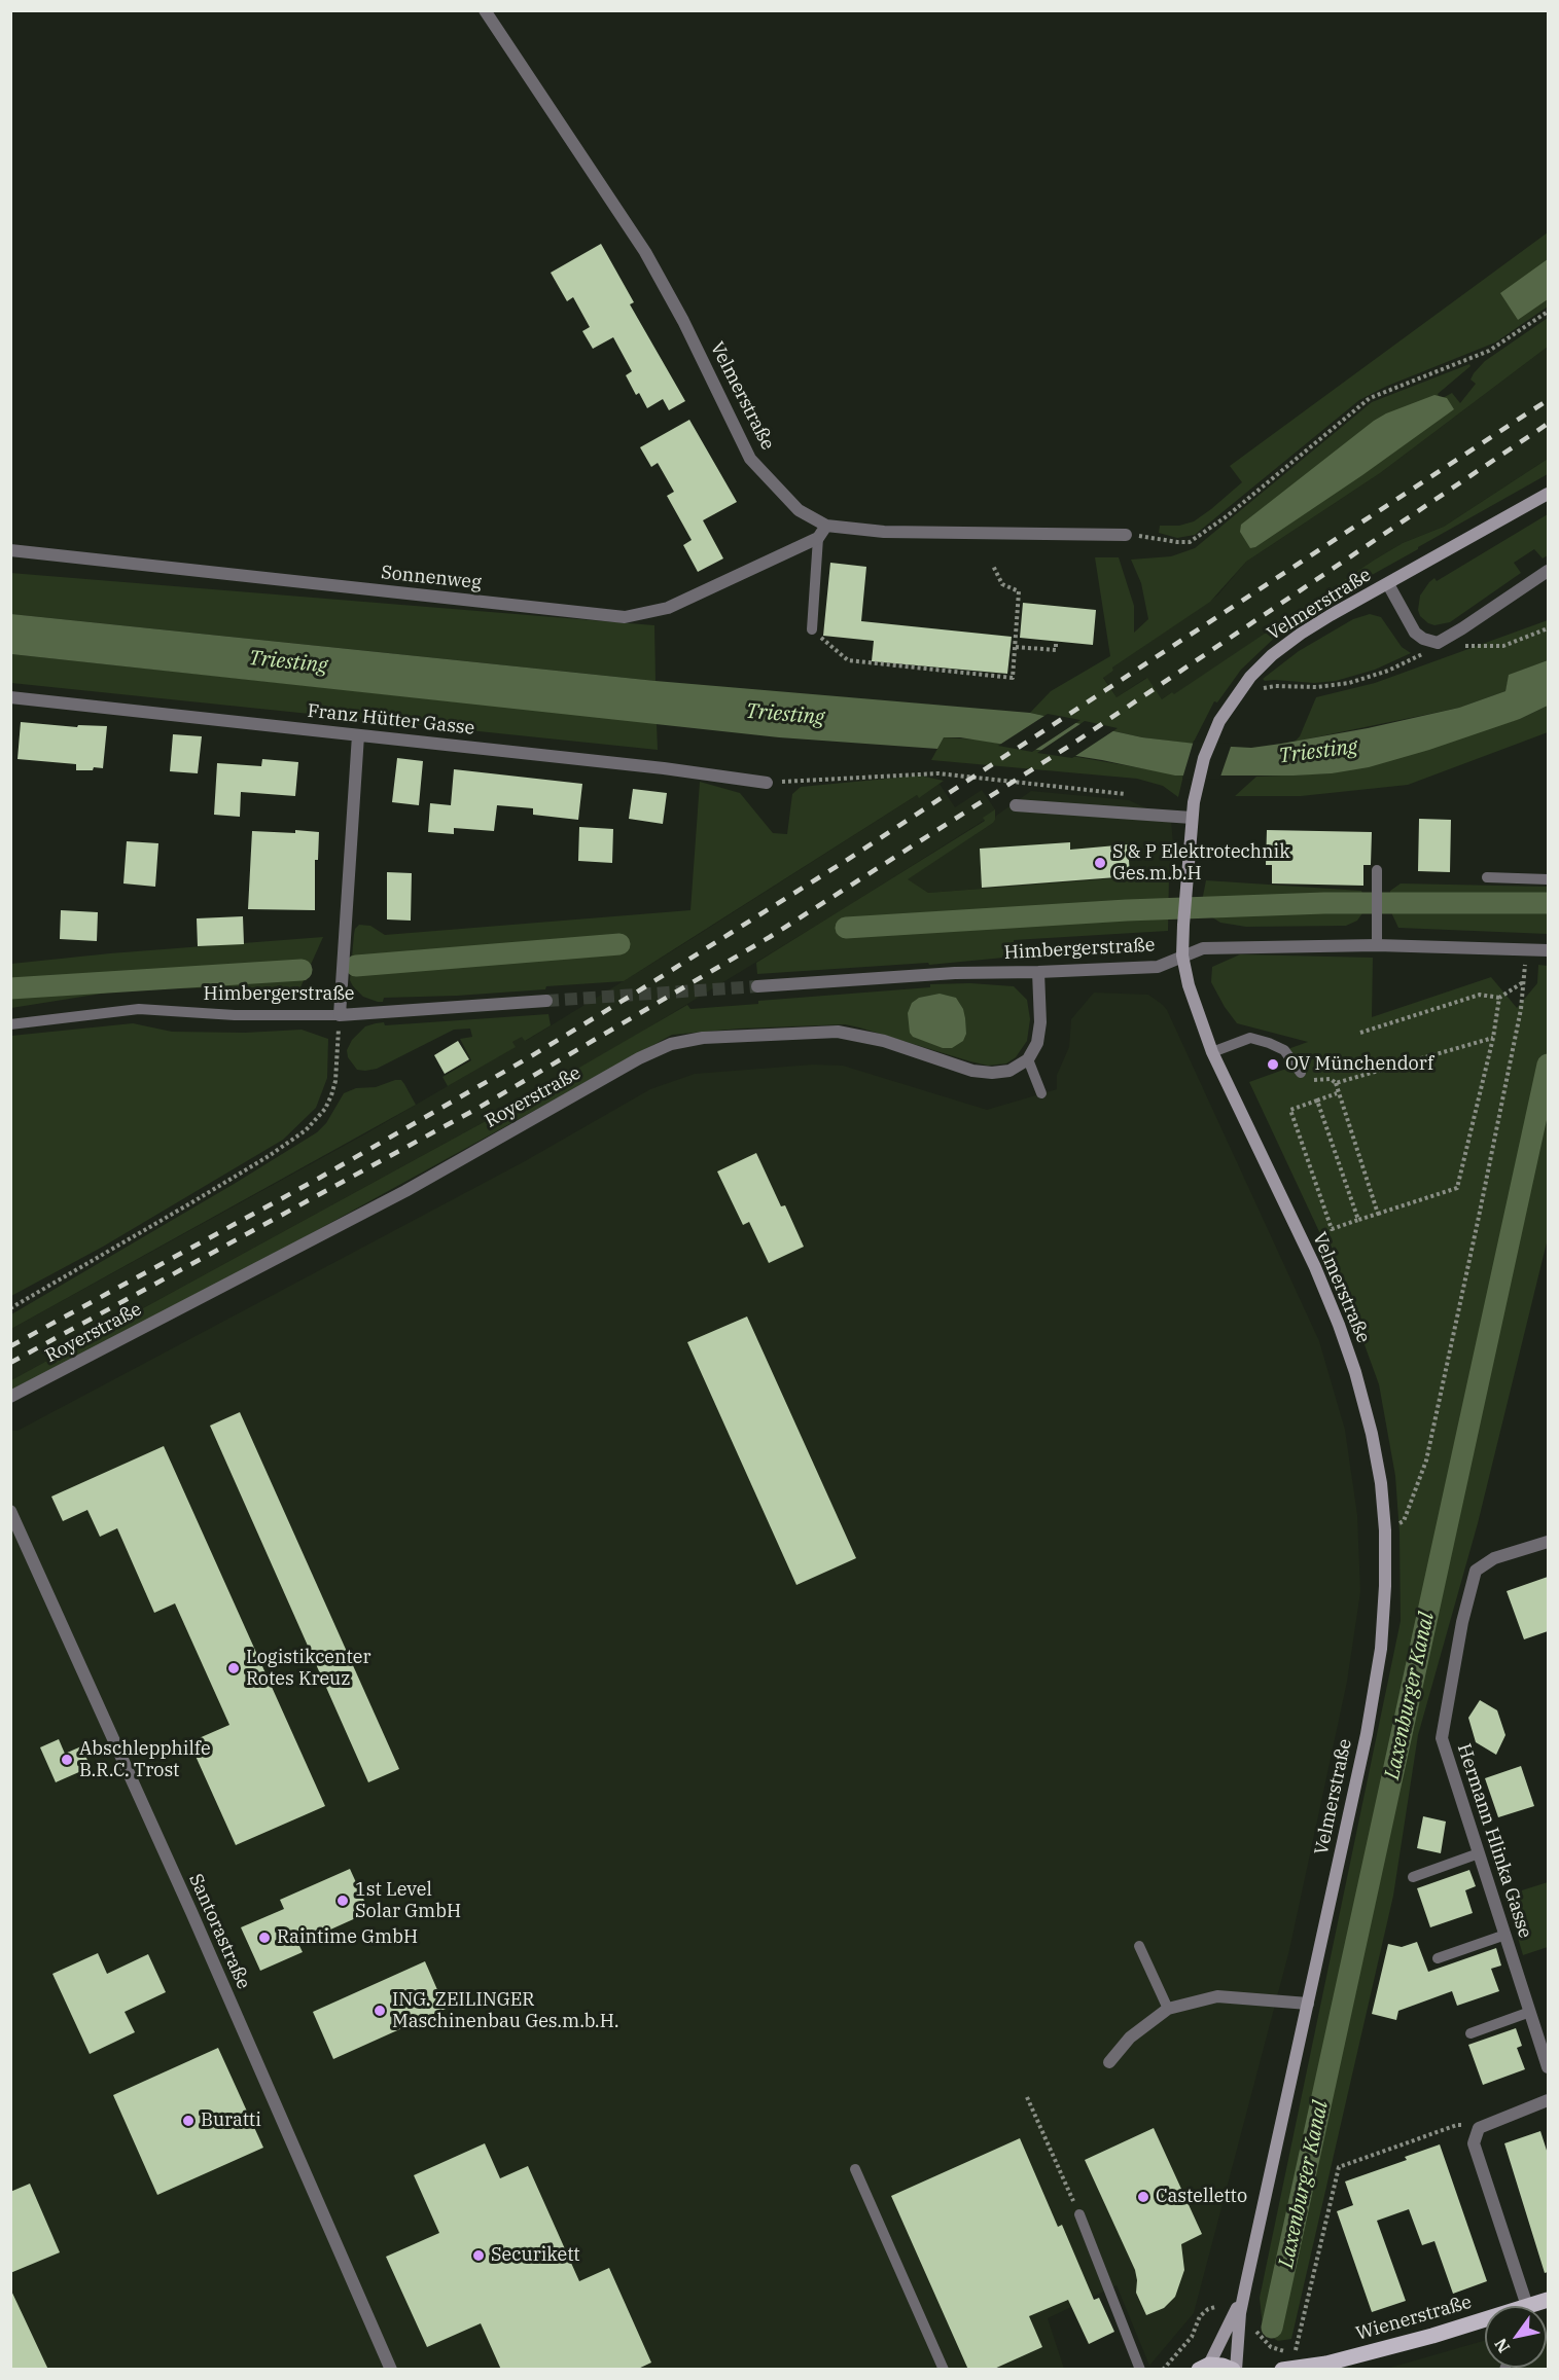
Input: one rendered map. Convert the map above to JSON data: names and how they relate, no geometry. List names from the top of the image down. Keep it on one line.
{"streets":{"main road":["Wienerstraße"],"street":["Velmerstraße","Sonnenweg","Franz Hütter Gasse","Himbergerstraße","Royerstraße","Hermann Hlinka Gasse","Santorastraße"]},"crossings":[["Velmerstraße","Himbergerstraße"]],"water":["Triesting","Laxenburger Kanal"],"places":["S & P Elektrotechnik Ges.m.b.H","OV Münchendorf","Logistikcenter Rotes Kreuz","Abschlepphilfe B.R.C. Trost","1st Level Solar GmbH","Raintime GmbH","ING. ZEILINGER Maschinenbau Ges.m.b.H.","Buratti","Castelletto","Securikett"],"north":"bottom left"}
